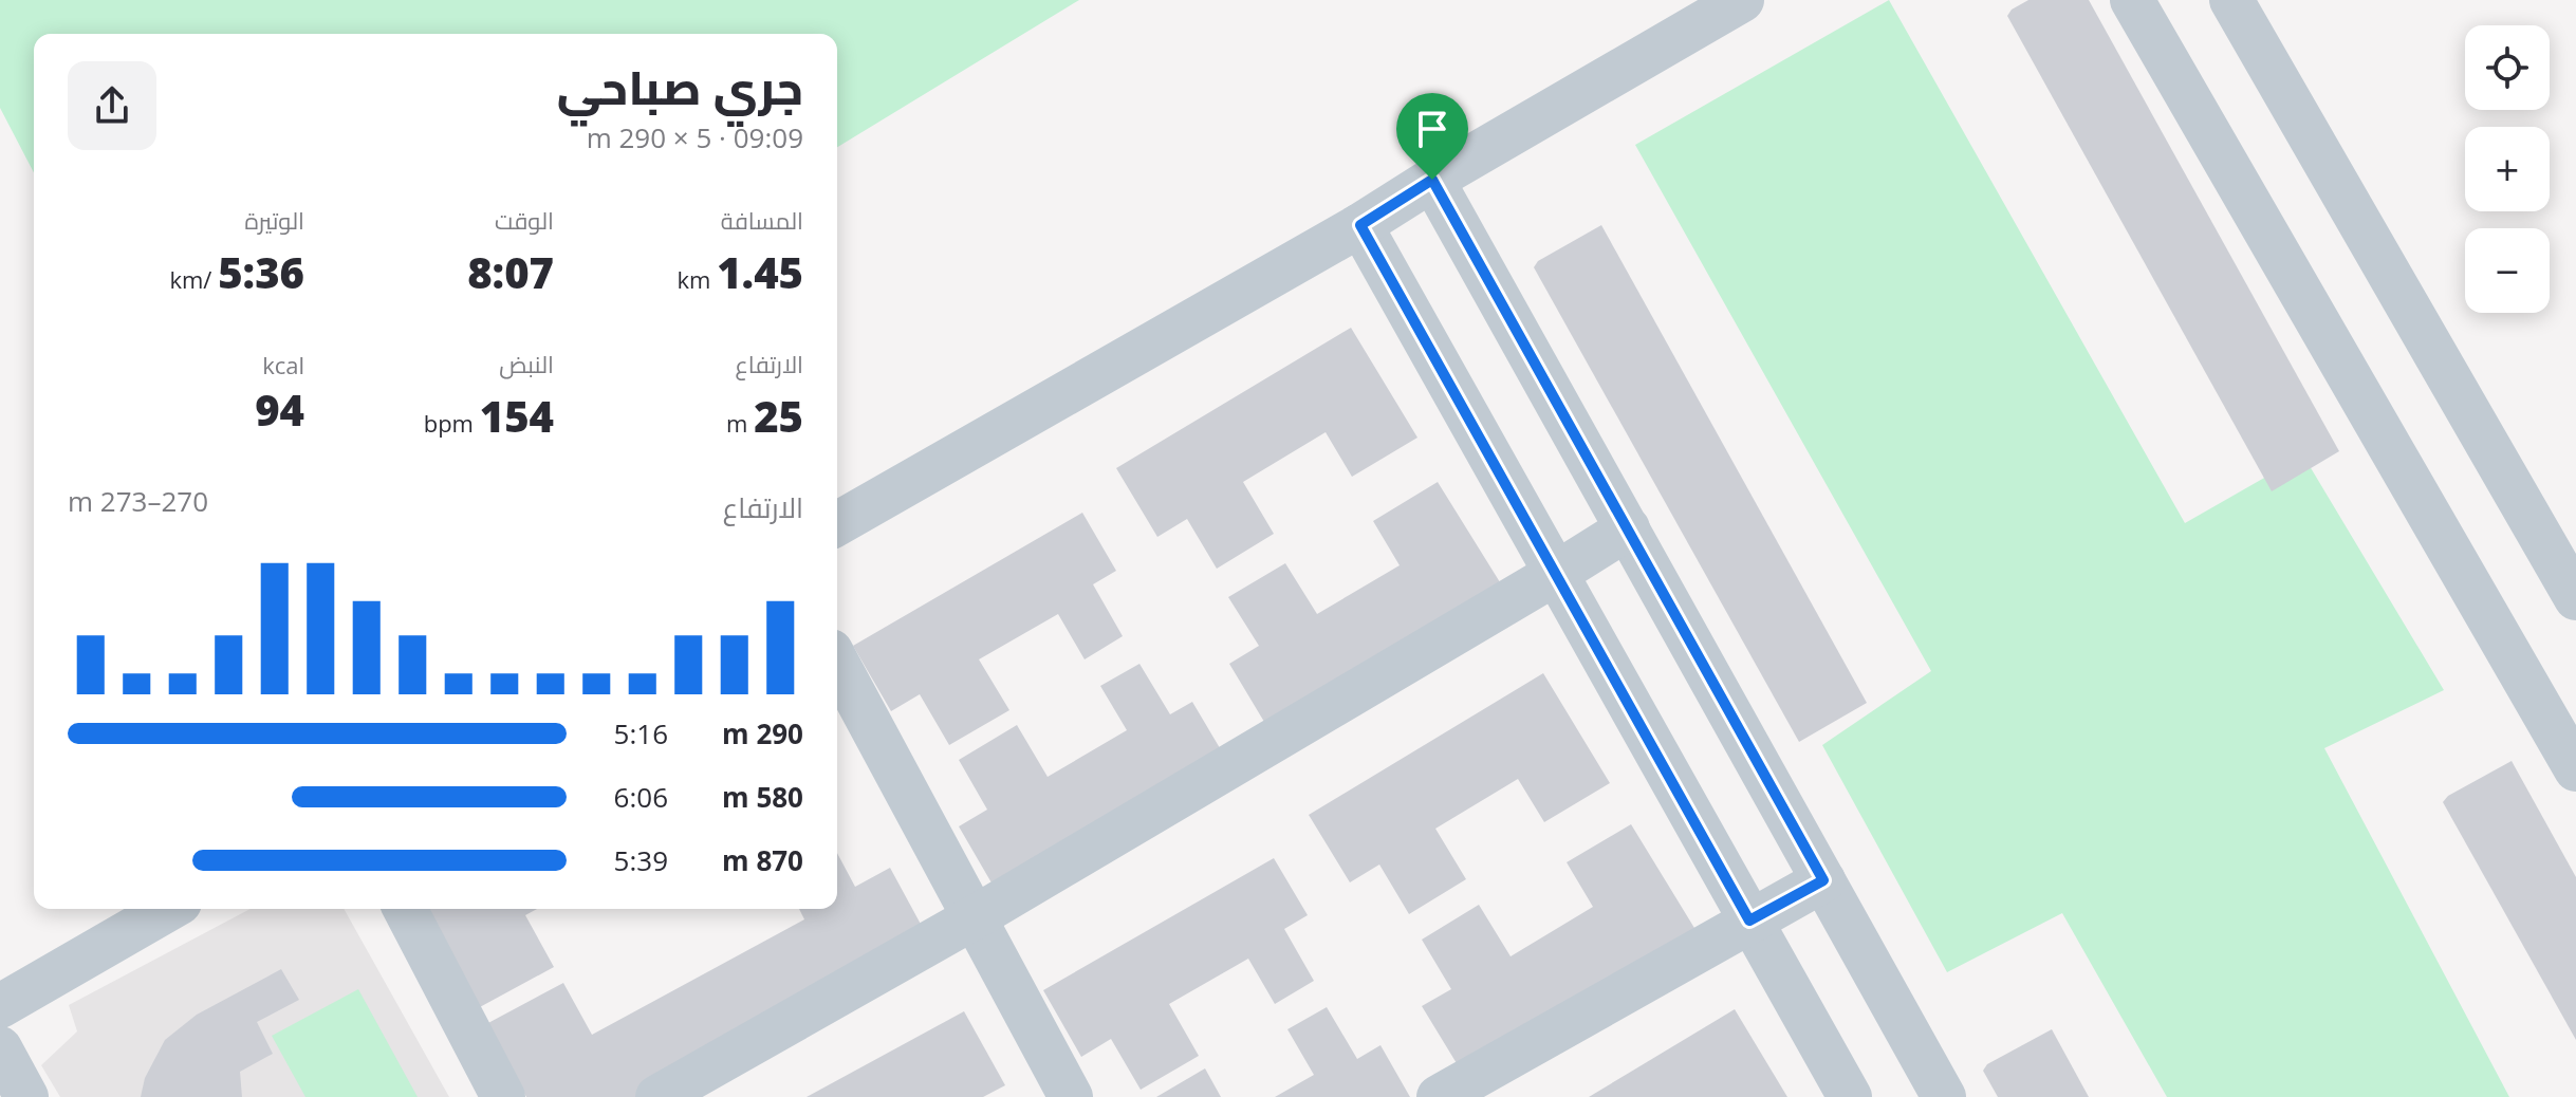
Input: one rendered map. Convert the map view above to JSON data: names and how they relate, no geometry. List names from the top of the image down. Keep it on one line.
{"page":{"map_buttons":["+","−"],"heading":["جري صباحي","09:09 · 5 × 290 m"],"stats":[["المسافة","1.45 km"],["الوقت","8:07"],["الوتيرة","5:36 /km"],["الارتفاع","25 m"],["النبض","154 bpm"],["kcal","94"]],"chart":["الارتفاع","270–273 m"],"list":[{"name":"290 m","note":"5:16"},{"name":"580 m","note":"6:06"},{"name":"870 m","note":"5:39"}]}}
